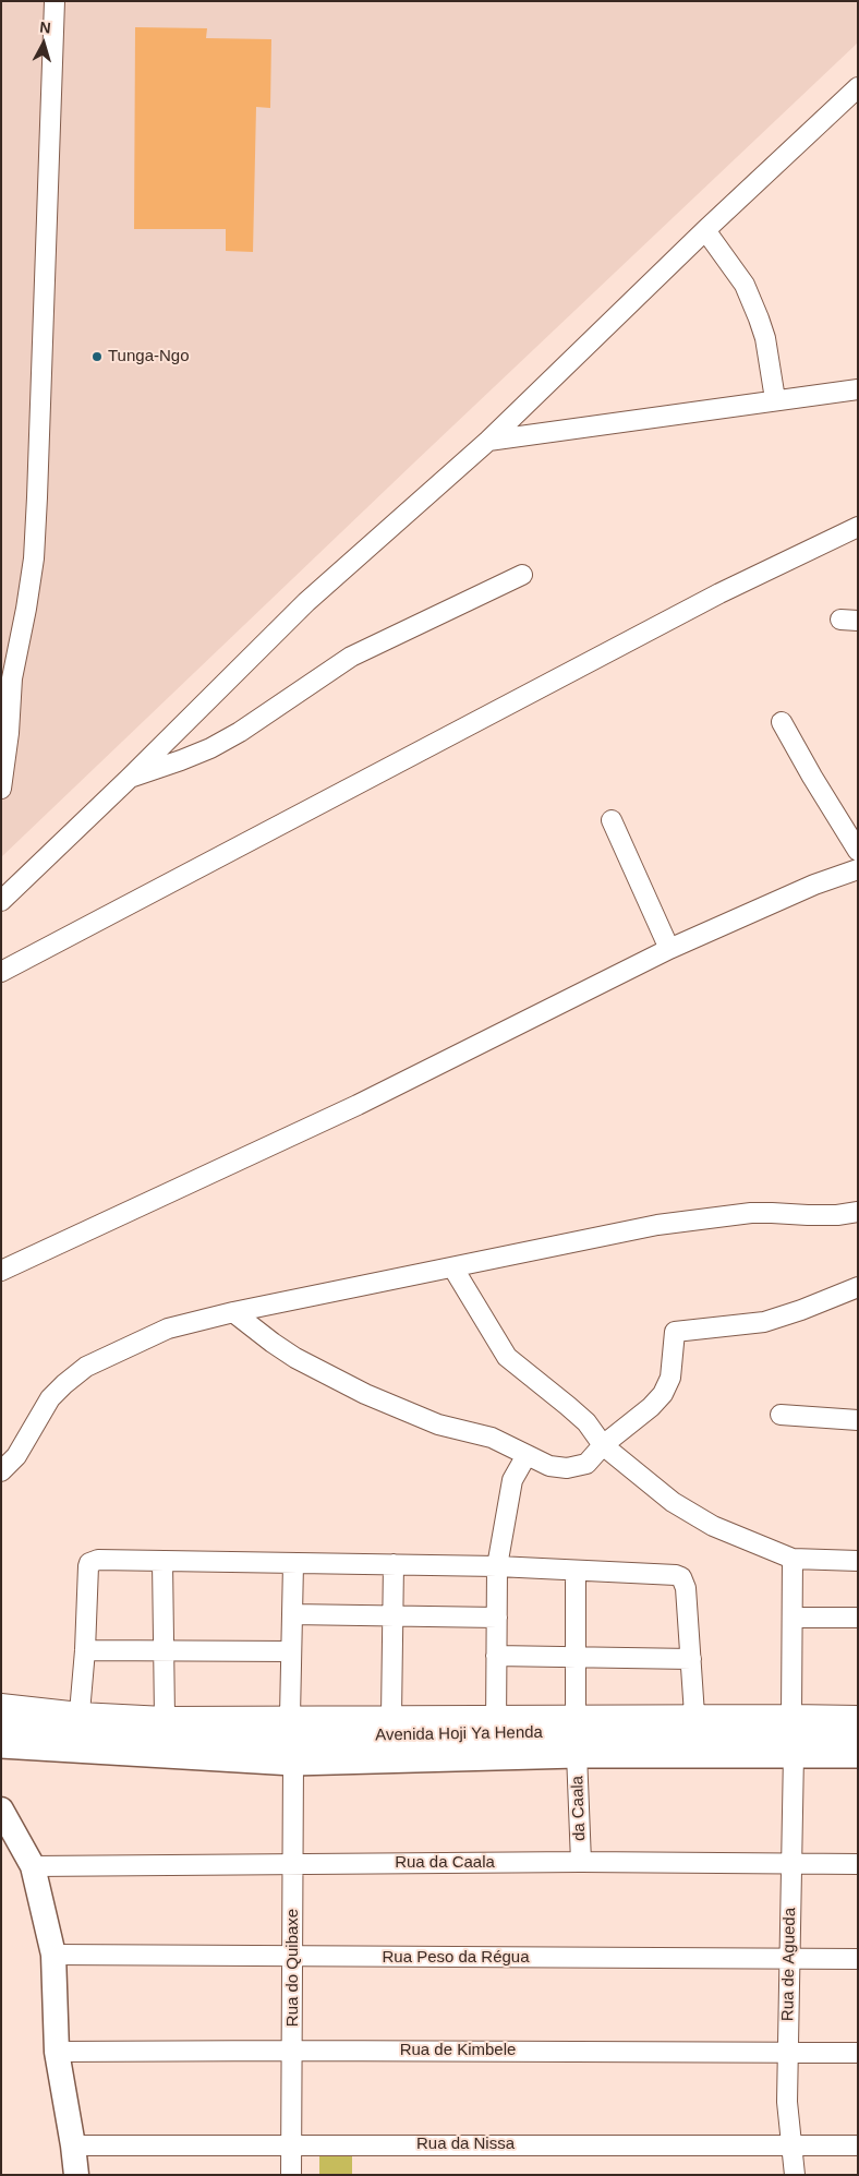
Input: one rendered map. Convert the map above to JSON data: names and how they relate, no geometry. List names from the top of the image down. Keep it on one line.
{"streets":{"main road":["Avenida Hoji Ya Henda"],"street":["da Caala","Rua da Caala","Rua Peso da Régua","Rua de Agueda","Rua do Quibaxe","Rua de Kimbele","Rua da Nissa"]},"crossings":[["Avenida Hoji Ya Henda","da Caala"],["Avenida Hoji Ya Henda","Rua de Agueda"],["Avenida Hoji Ya Henda","Rua do Quibaxe"],["da Caala","Rua da Caala"],["Rua da Caala","Rua de Agueda"],["Rua da Caala","Rua do Quibaxe"],["Rua Peso da Régua","Rua de Agueda"],["Rua Peso da Régua","Rua do Quibaxe"],["Rua de Agueda","Rua de Kimbele"],["Rua de Agueda","Rua da Nissa"],["Rua do Quibaxe","Rua de Kimbele"],["Rua do Quibaxe","Rua da Nissa"]],"places":["Tunga-Ngo"],"north":"top"}
